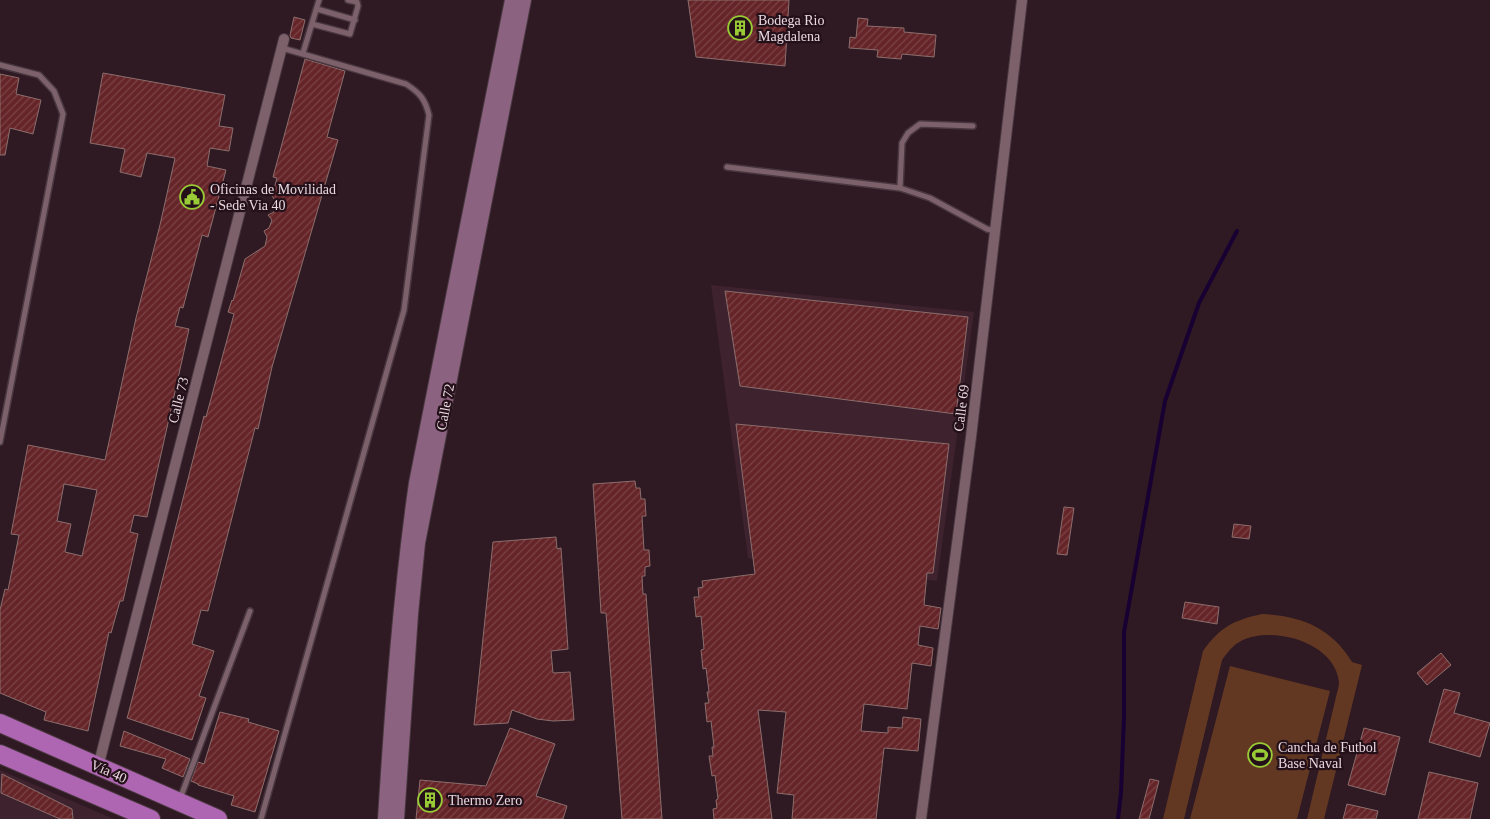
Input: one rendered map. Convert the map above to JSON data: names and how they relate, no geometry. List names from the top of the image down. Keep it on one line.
{"streets":{"highway":["Vía 40"],"main road":["Calle 72"],"street":["Calle 73","Calle 69"]},"crossings":[["Calle 73","Vía 40"]],"places":{"building":["Bodega Rio Magdalena","Thermo Zero"],"public building":["Oficinas de Movilidad - Sede Via 40"],"sports":["Cancha de Futbol Base Naval"]}}
